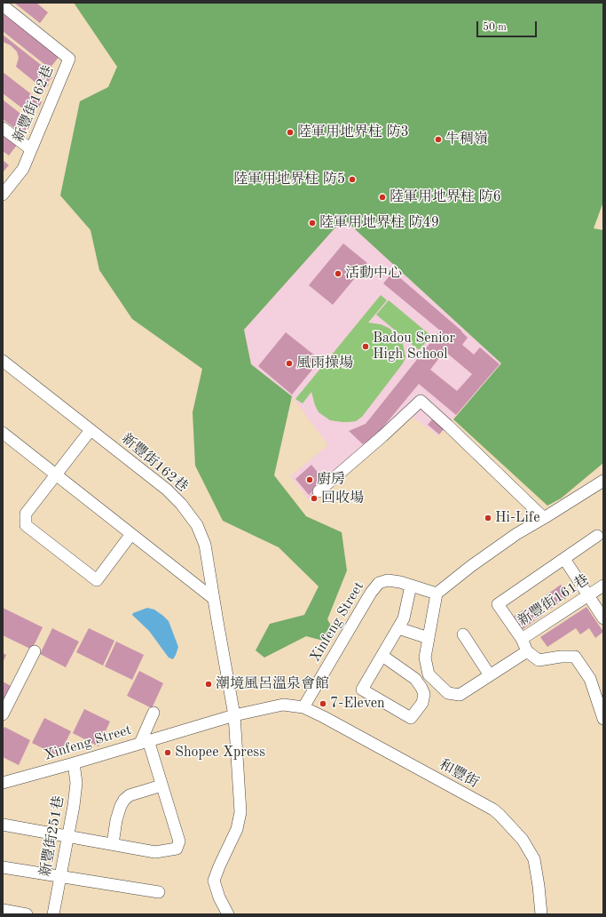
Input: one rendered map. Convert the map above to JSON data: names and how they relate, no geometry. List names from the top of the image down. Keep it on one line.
{"streets":{"street":["新豐街162巷","新豐街161巷","Xinfeng Street","和豐街","新豐街251巷"]},"crossings":[["新豐街162巷","Xinfeng Street"],["Xinfeng Street","和豐街"],["Xinfeng Street","新豐街251巷"]],"places":["陸軍用地界柱 防3","牛稠嶺","陸軍用地界柱 防5","陸軍用地界柱 防6","陸軍用地界柱 防49","活動中心","Badou Senior High School","風雨操場","廚房","回收場","Hi-Life","潮境風呂溫泉會館","7-Eleven","Shopee Xpress"],"scale_bar":"50 m"}
